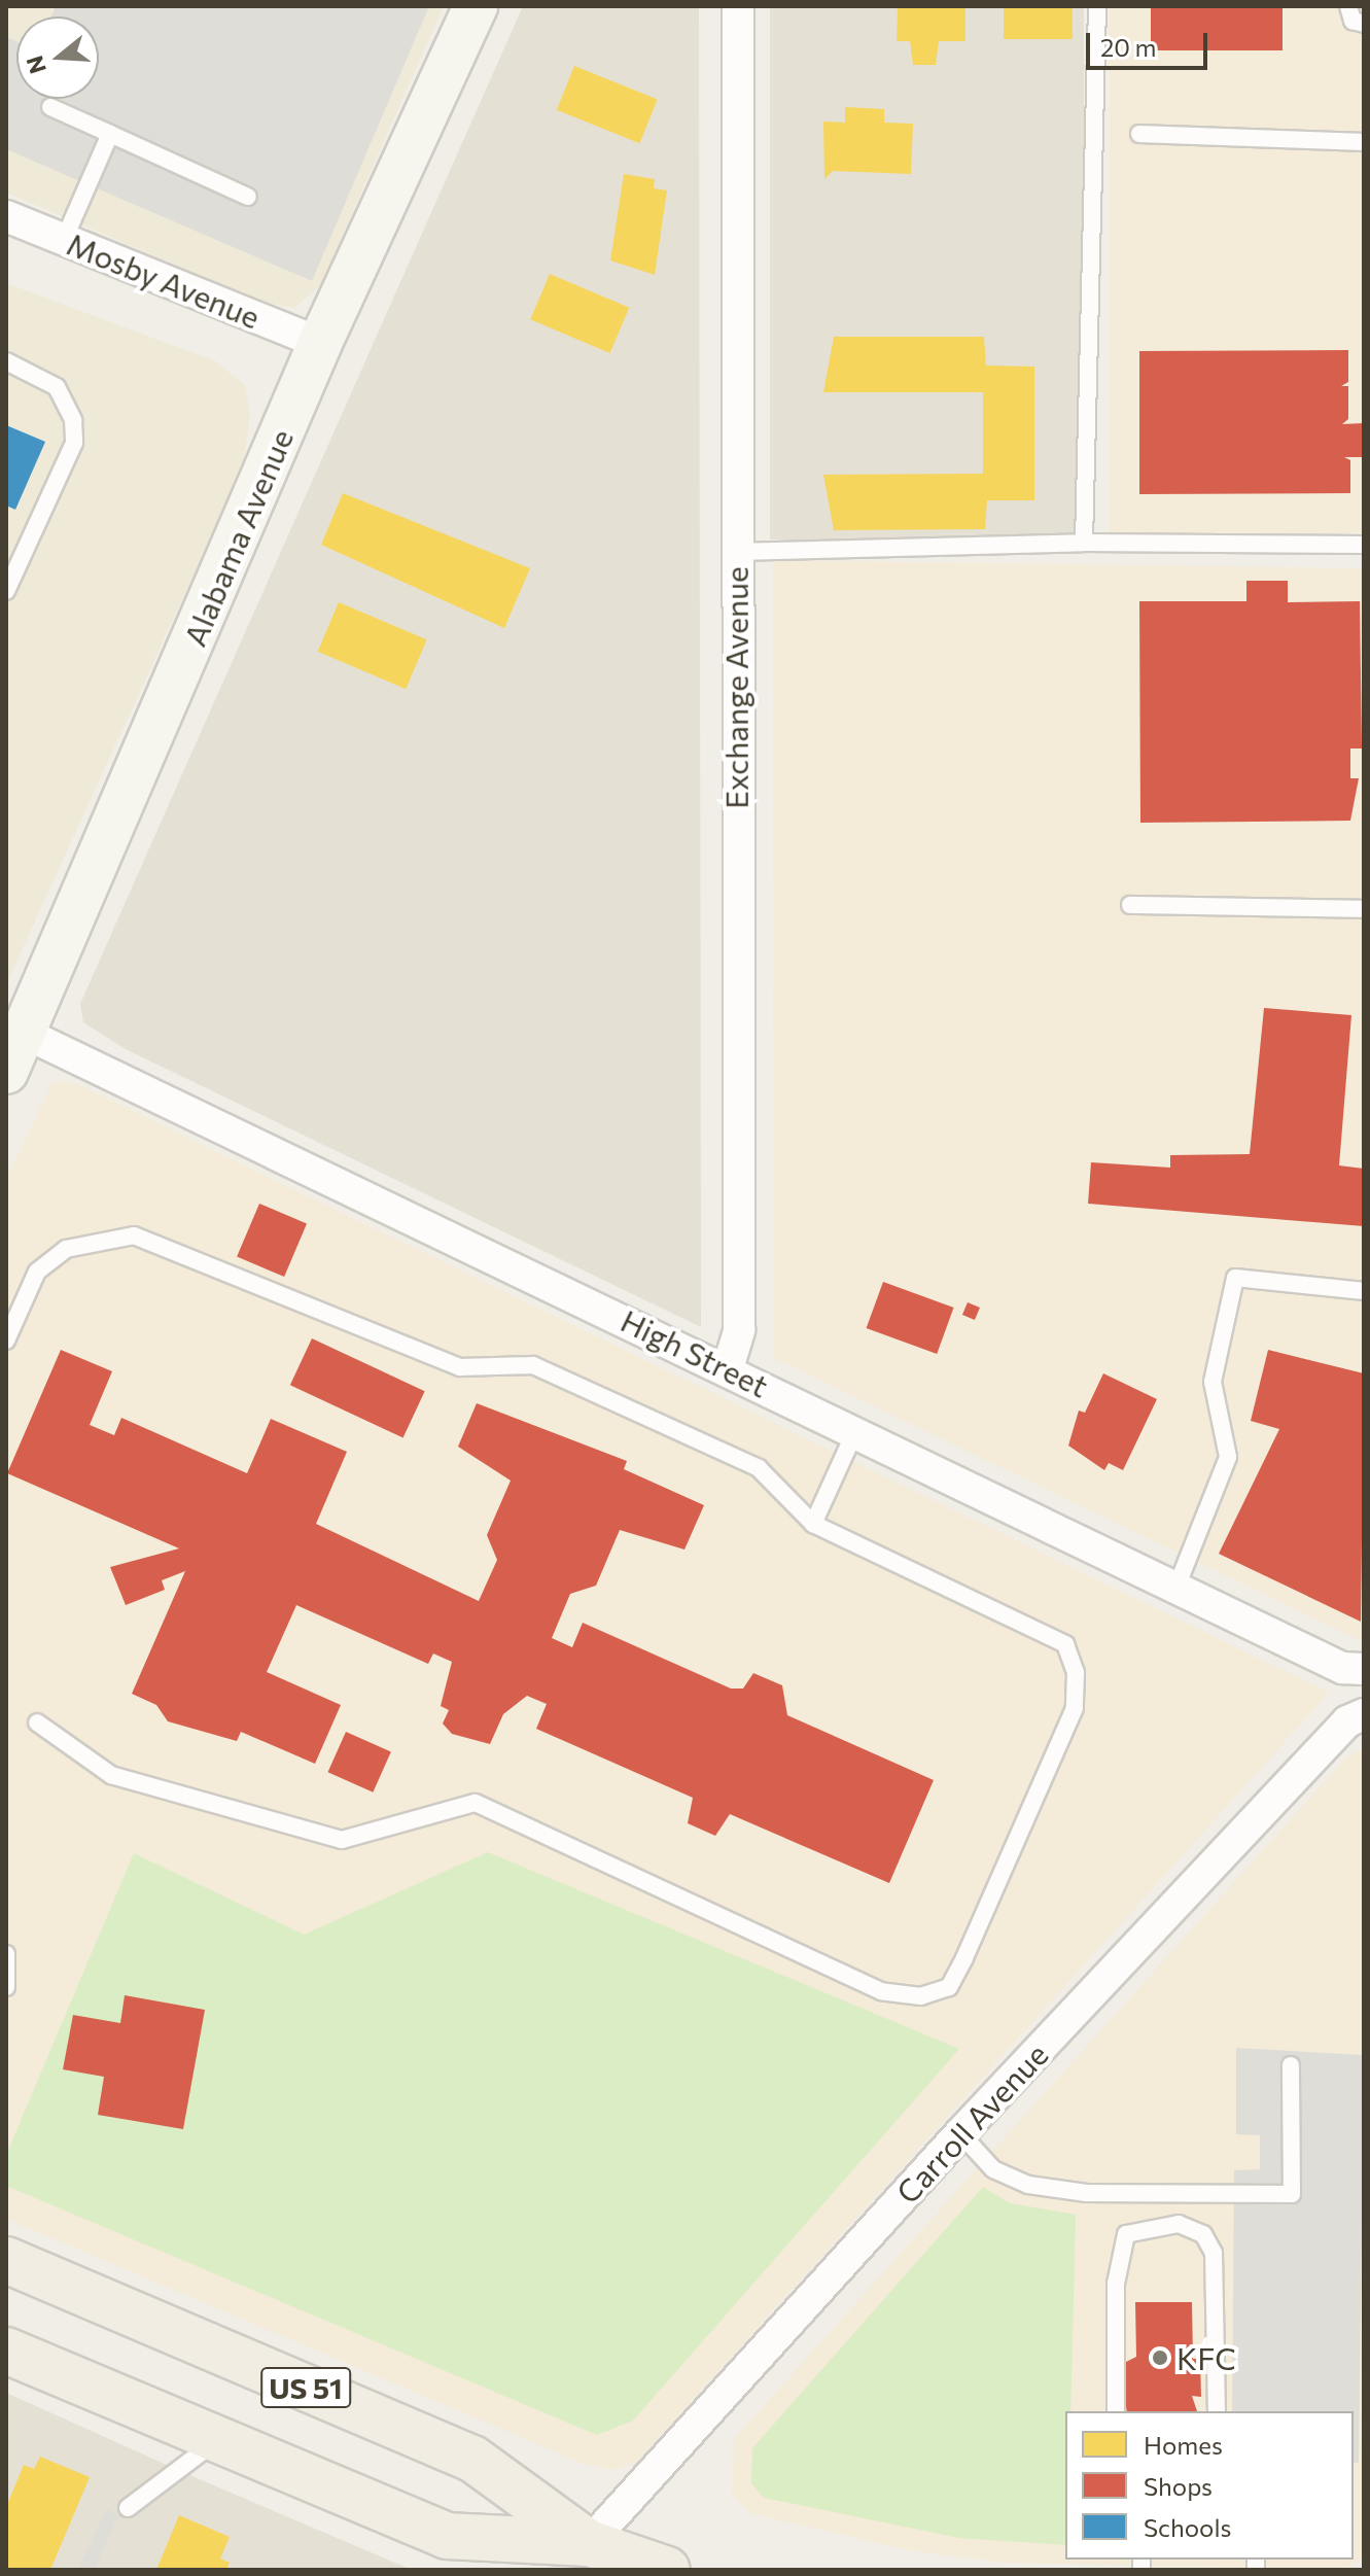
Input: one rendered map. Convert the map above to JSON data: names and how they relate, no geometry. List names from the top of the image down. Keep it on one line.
{"streets":{"main road":["US 51"],"street":["Mosby Avenue","Alabama Avenue","Exchange Avenue","High Street","Carroll Avenue"]},"crossings":[["Mosby Avenue","Alabama Avenue"],["Alabama Avenue","High Street"],["Exchange Avenue","High Street"],["Carroll Avenue","US 51"]],"places":["KFC"],"legend":["Homes","Shops","Schools"],"scale_bar":"20 m","north":"left"}
